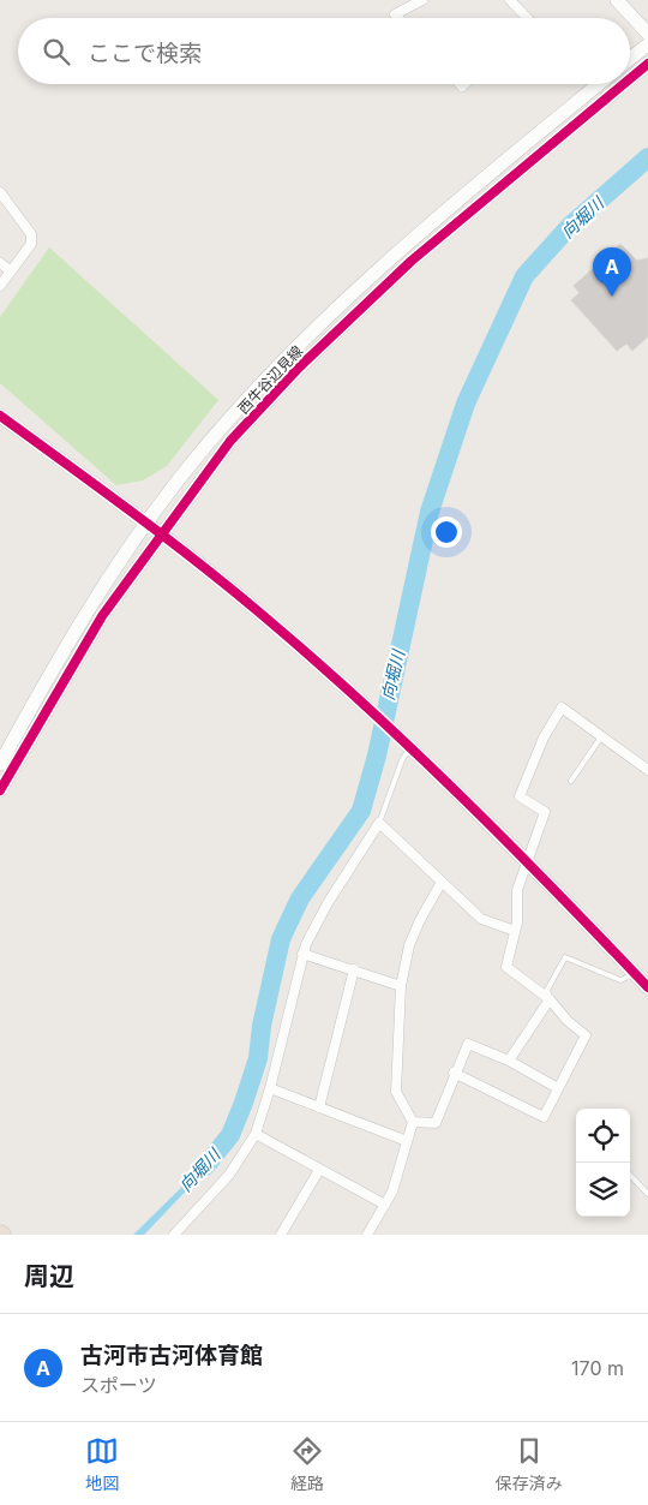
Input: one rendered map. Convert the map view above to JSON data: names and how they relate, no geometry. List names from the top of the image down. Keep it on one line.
{"streets":{"street":["西牛谷辺見線"]},"water":["向堀川"],"page":{"search":"ここで検索","pins":"A","heading":"周辺","list":[{"mark":"A","name":"古河市古河体育館","note":"スポーツ","value":"170 m"}],"nav":["地図","経路","保存済み"]}}
